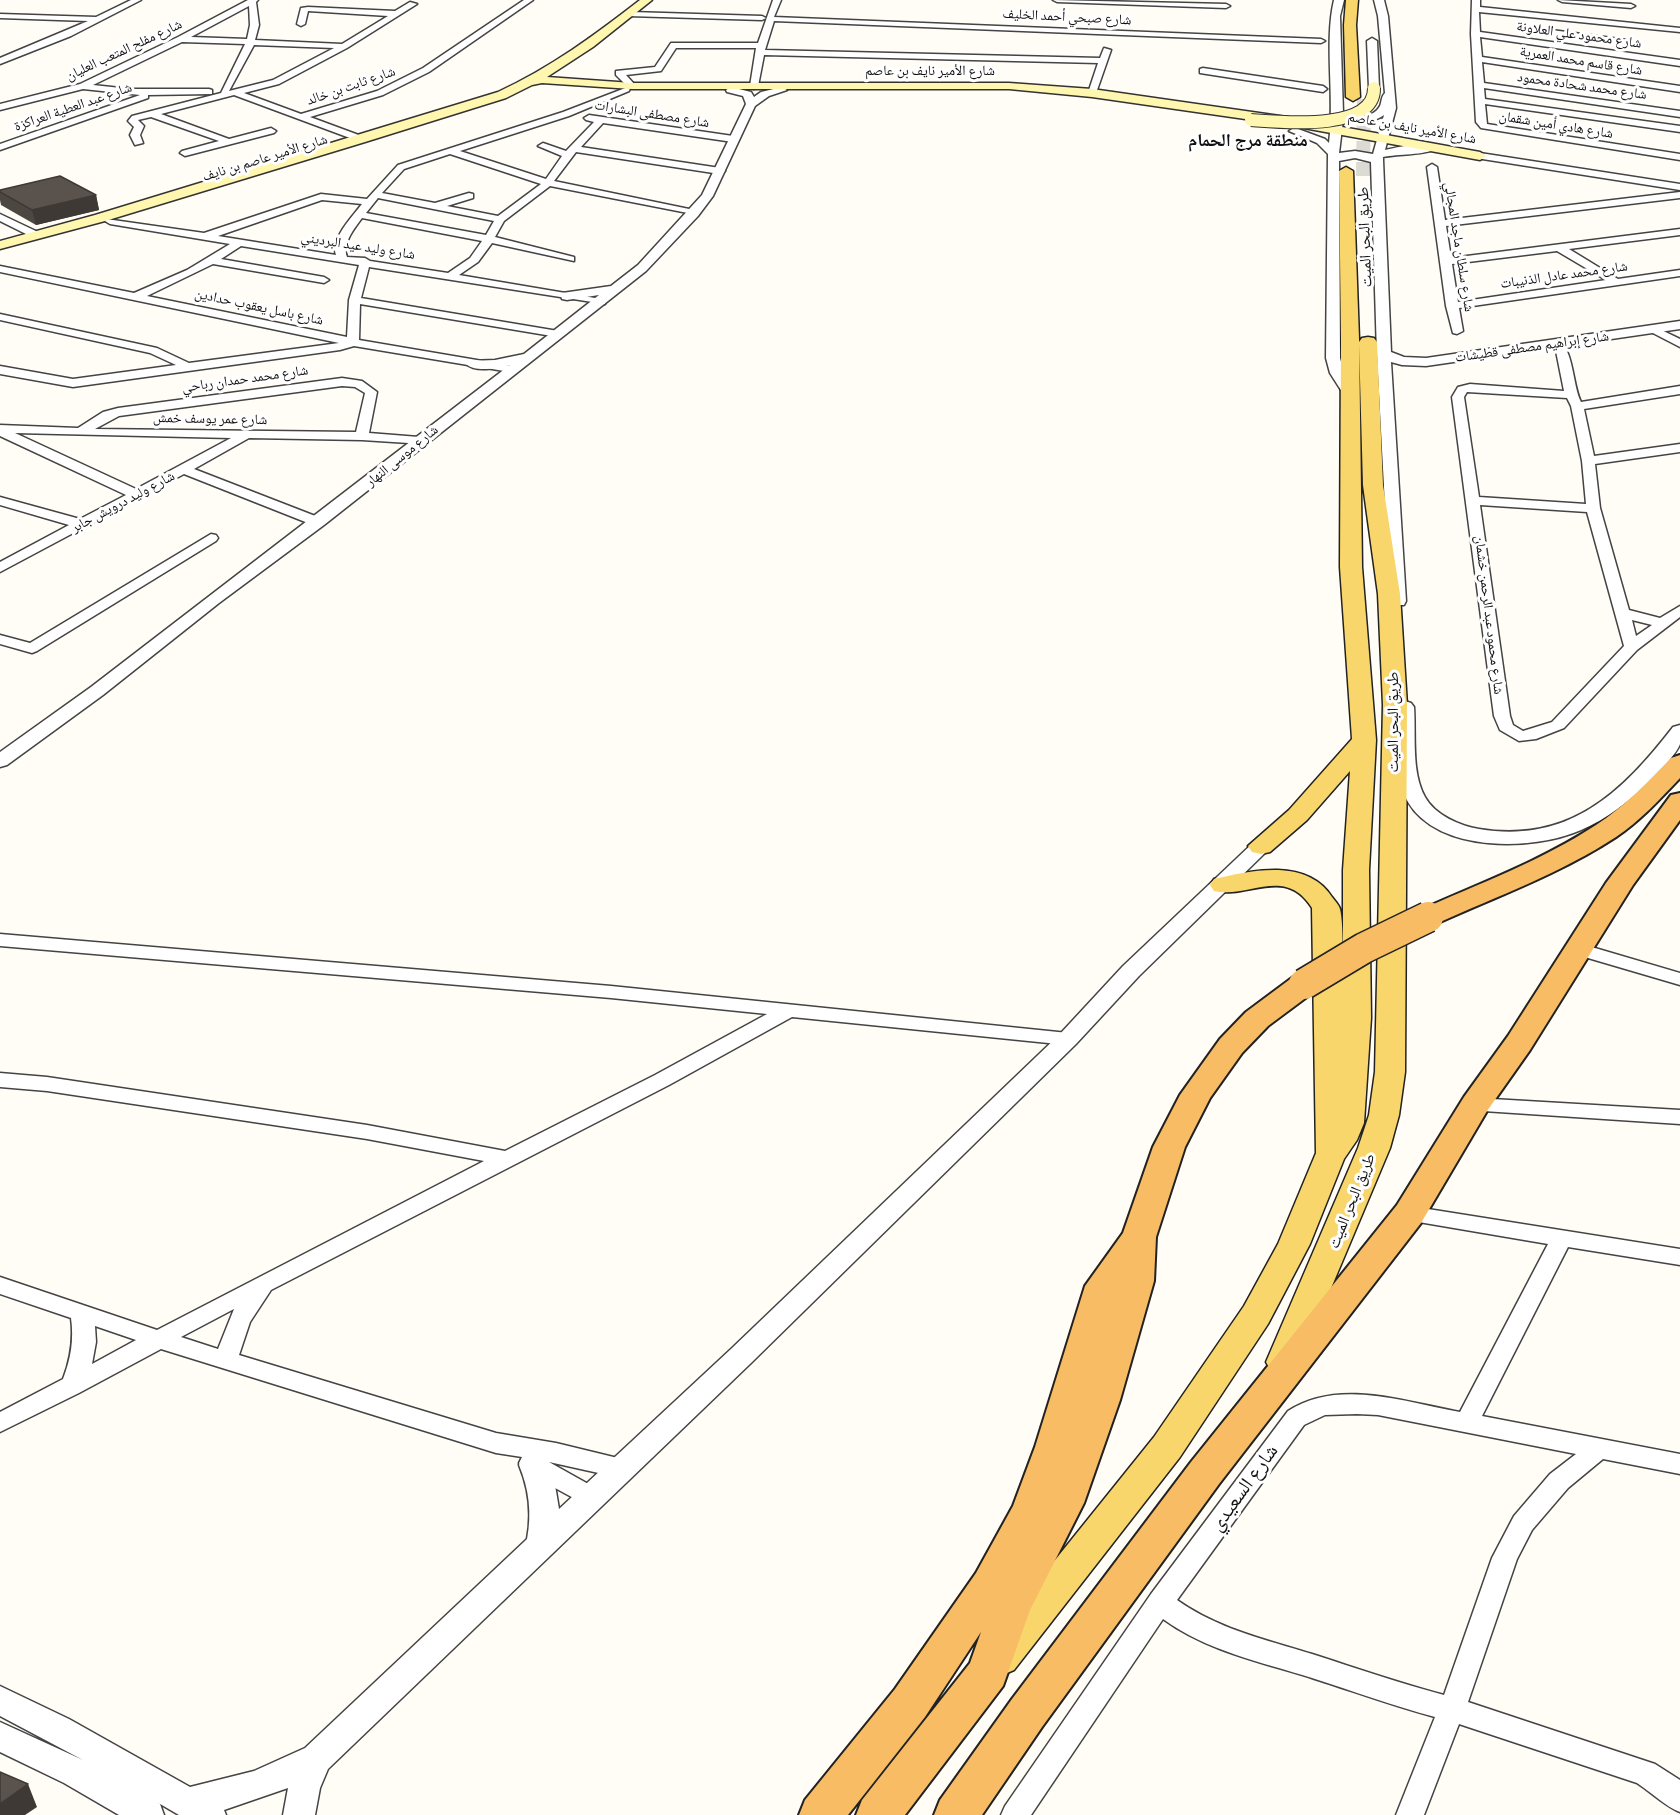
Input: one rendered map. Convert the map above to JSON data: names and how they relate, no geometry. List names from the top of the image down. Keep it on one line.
{"streets":{"main road":["شارع الأمير نايف بن عاصم","شارع الأمير عاصم بن نايف","طريق البحر الميت"],"street":["شارع صبحي أحمد الخليف","شارع محمود علي العلاونة","شارع مفلح المتعب العليان","شارع قاسم محمد العمرية","شارع ثابت بن خالد","شارع محمد شحادة محمود","شارع عبد العطية العراكزة","شارع مصطفى البشارات","شارع هادي أمين شقمان","شارع وليد عيد البرديني","شارع سلطان ماجد المجالي","شارع محمد عادل الذنيبات","شارع باسل يعقوب حدادين","شارع إبراهيم مصطفى قطيشات","شارع محمد حمدان رباحي","شارع عمر يوسف خمش","شارع موسى النهار","شارع وليد درويش جابر","شارع محمود عبد الرحمن خشمان","شارع السعيدي"]},"crossings":[["شارع صبحي أحمد الخليف","شارع الأمير عاصم بن نايف"],["شارع محمود علي العلاونة","شارع هادي أمين شقمان"],["شارع قاسم محمد العمرية","شارع محمد شحادة محمود"],["شارع قاسم محمد العمرية","شارع هادي أمين شقمان"],["شارع الأمير نايف بن عاصم","شارع الأمير عاصم بن نايف"],["شارع الأمير نايف بن عاصم","طريق البحر الميت"],["شارع محمد شحادة محمود","شارع هادي أمين شقمان"],["شارع مصطفى البشارات","شارع موسى النهار"],["شارع الأمير عاصم بن نايف","شارع وليد عيد البرديني"],["طريق البحر الميت","شارع إبراهيم مصطفى قطيشات"],["شارع وليد عيد البرديني","شارع موسى النهار"],["شارع سلطان ماجد المجالي","شارع محمد عادل الذنيبات"],["شارع باسل يعقوب حدادين","شارع موسى النهار"],["شارع محمد حمدان رباحي","شارع عمر يوسف خمش"],["شارع عمر يوسف خمش","شارع موسى النهار"],["شارع عمر يوسف خمش","شارع وليد درويش جابر"]],"districts":["منطقة مرج الحمام"]}
